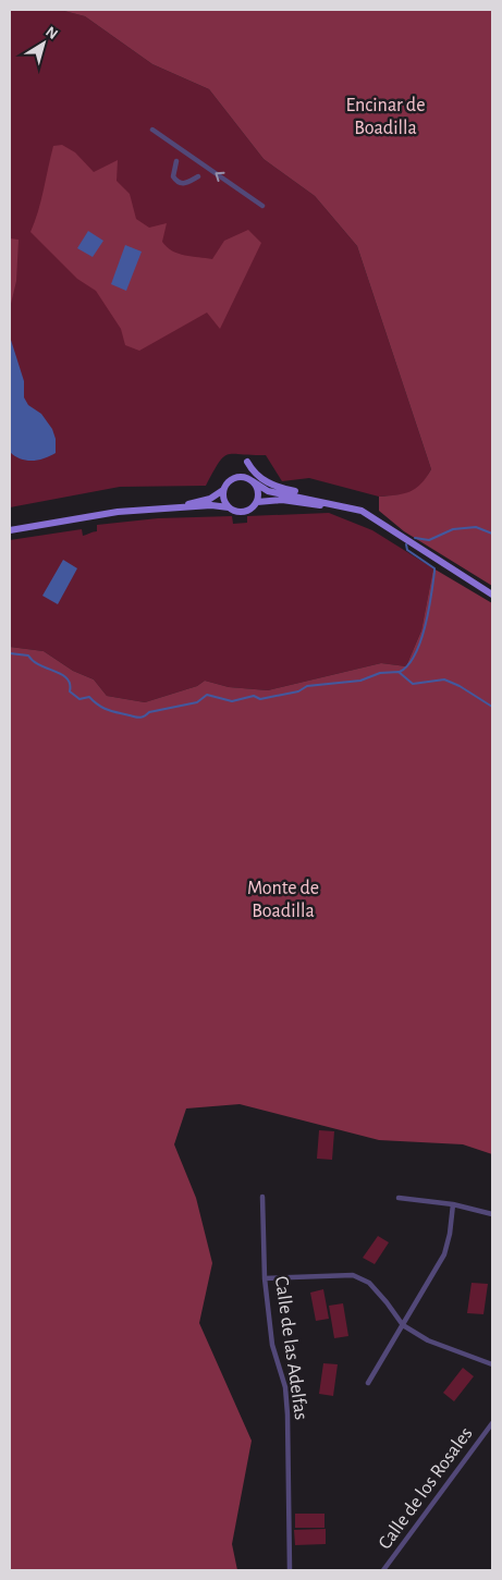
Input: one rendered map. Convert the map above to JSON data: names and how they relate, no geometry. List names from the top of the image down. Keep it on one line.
{"streets":{"street":["Calle de las Adelfas","Calle de los Rosales"]},"parks":["Encinar de Boadilla","Monte de Boadilla"],"north":"top right"}
